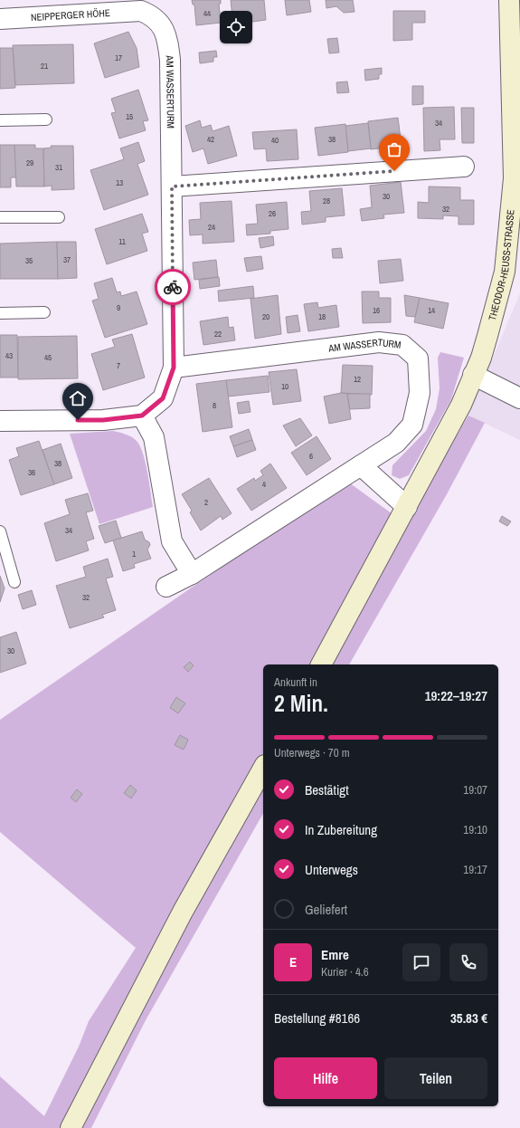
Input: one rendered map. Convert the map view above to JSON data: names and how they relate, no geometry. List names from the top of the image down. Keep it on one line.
{"streets":{"main road":["THEODOR-HEUSS-STRASSE"],"street":["NEIPPERGER HÖHE","AM WASSERTURM"]},"crossings":[["NEIPPERGER HÖHE","AM WASSERTURM"]],"house_numbers":["44","17","21","15","34","42","38","40","29","31","13","30","28","32","26","24","11","37","35","9","16","14","20","18","22","43","45","7","12","10","8","6","38","36","4","2","34","1","32","30"],"page":{"heading":["2 Min.","Ankunft in","19:22–19:27"],"panel":["Emre","Kurier · 4.6","Bestellung #8166","35.83 €"],"bar":"Unterwegs · 70 m","list":[["Bestätigt","19:07"],["In Zubereitung","19:10"],["Unterwegs","19:17"],"Geliefert"],"round":"E","buttons":["Hilfe","Teilen"]}}
